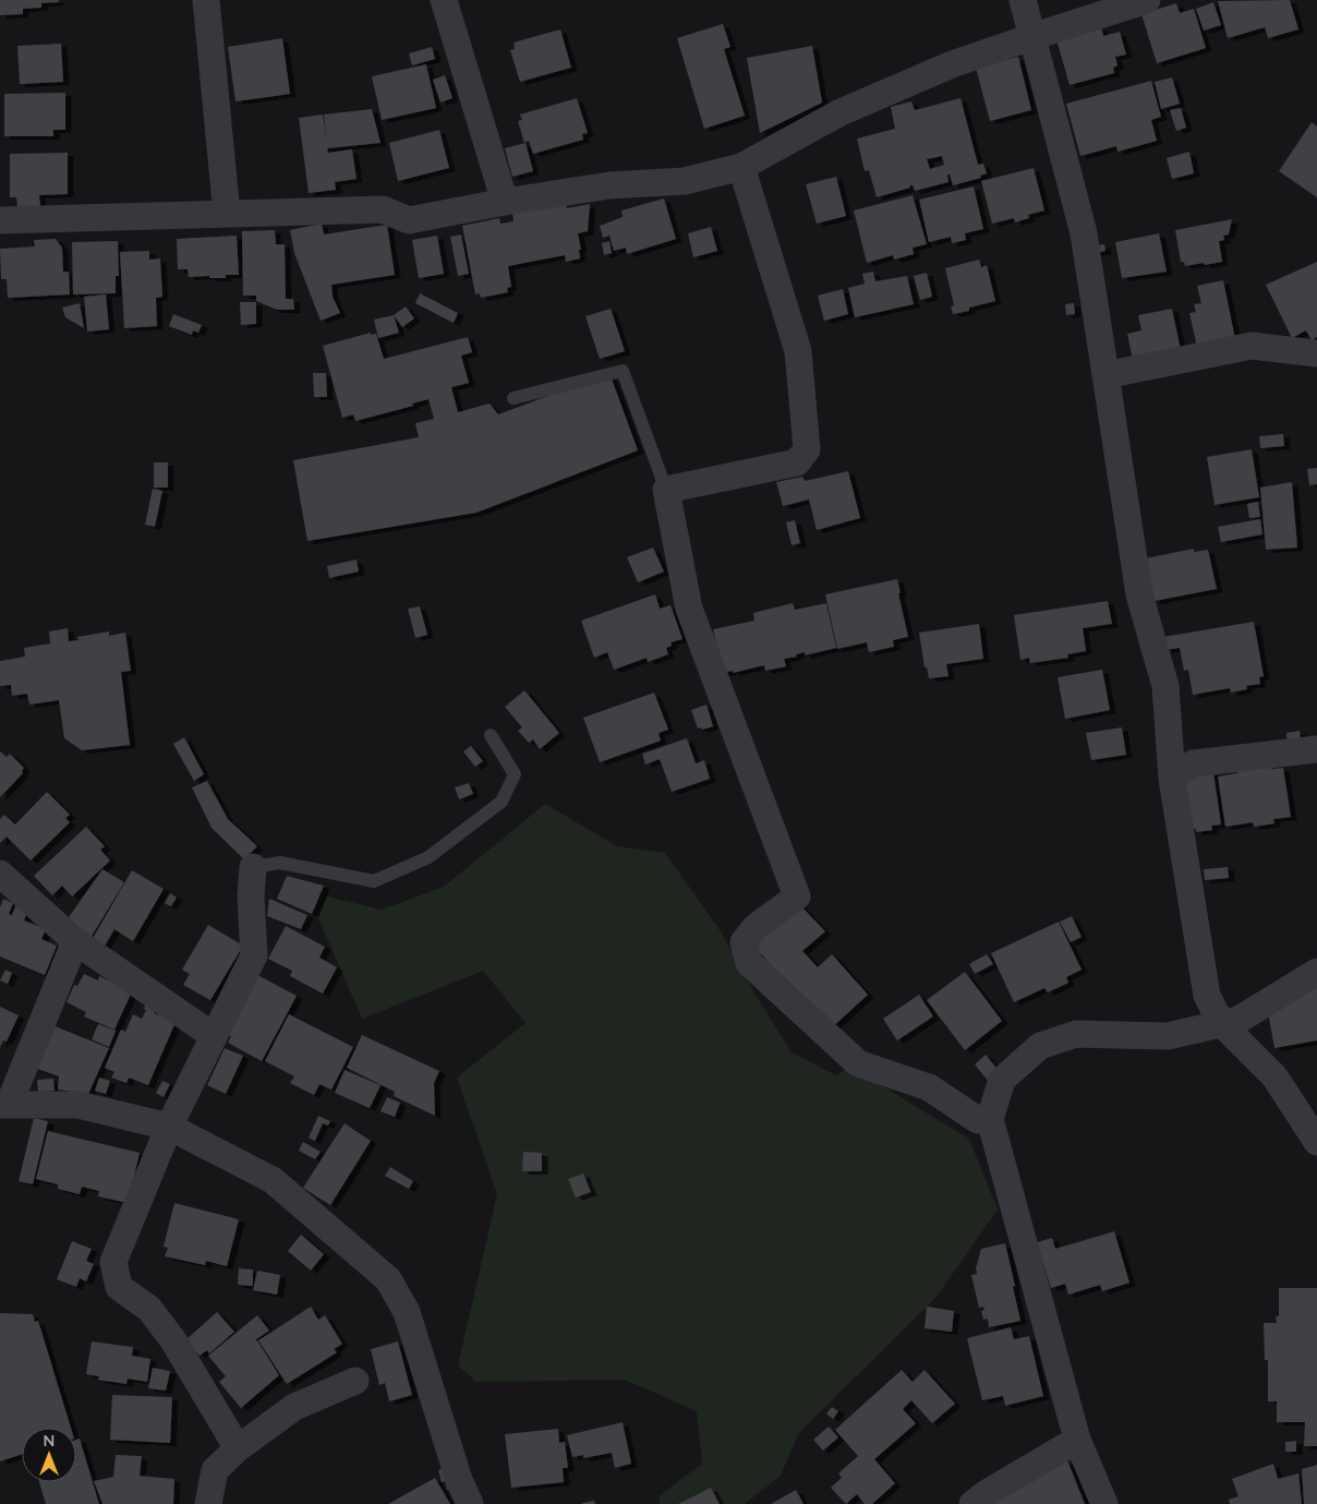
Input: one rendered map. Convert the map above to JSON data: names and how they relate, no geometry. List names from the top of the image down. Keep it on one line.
{"north":"top"}
